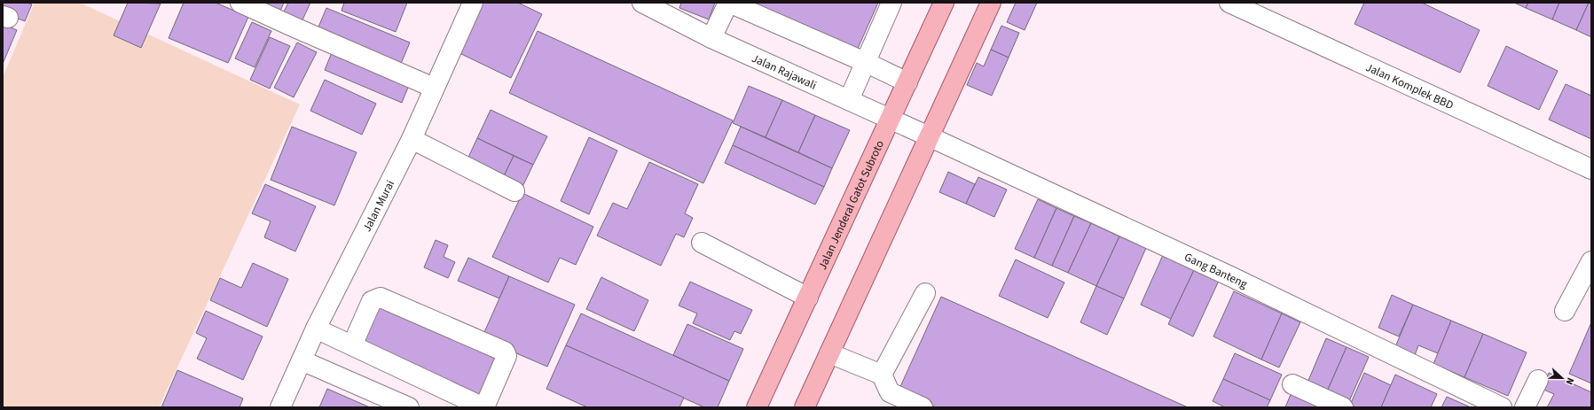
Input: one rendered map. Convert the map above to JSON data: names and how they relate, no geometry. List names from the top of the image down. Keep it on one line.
{"streets":{"main road":["Jalan Jenderal Gatot Subroto"],"street":["Jalan Rajawali","Jalan Komplek BBD","Jalan Murai","Gang Banteng"]},"crossings":[["Jalan Rajawali","Jalan Jenderal Gatot Subroto"],["Jalan Rajawali","Gang Banteng"]],"north":"right"}
